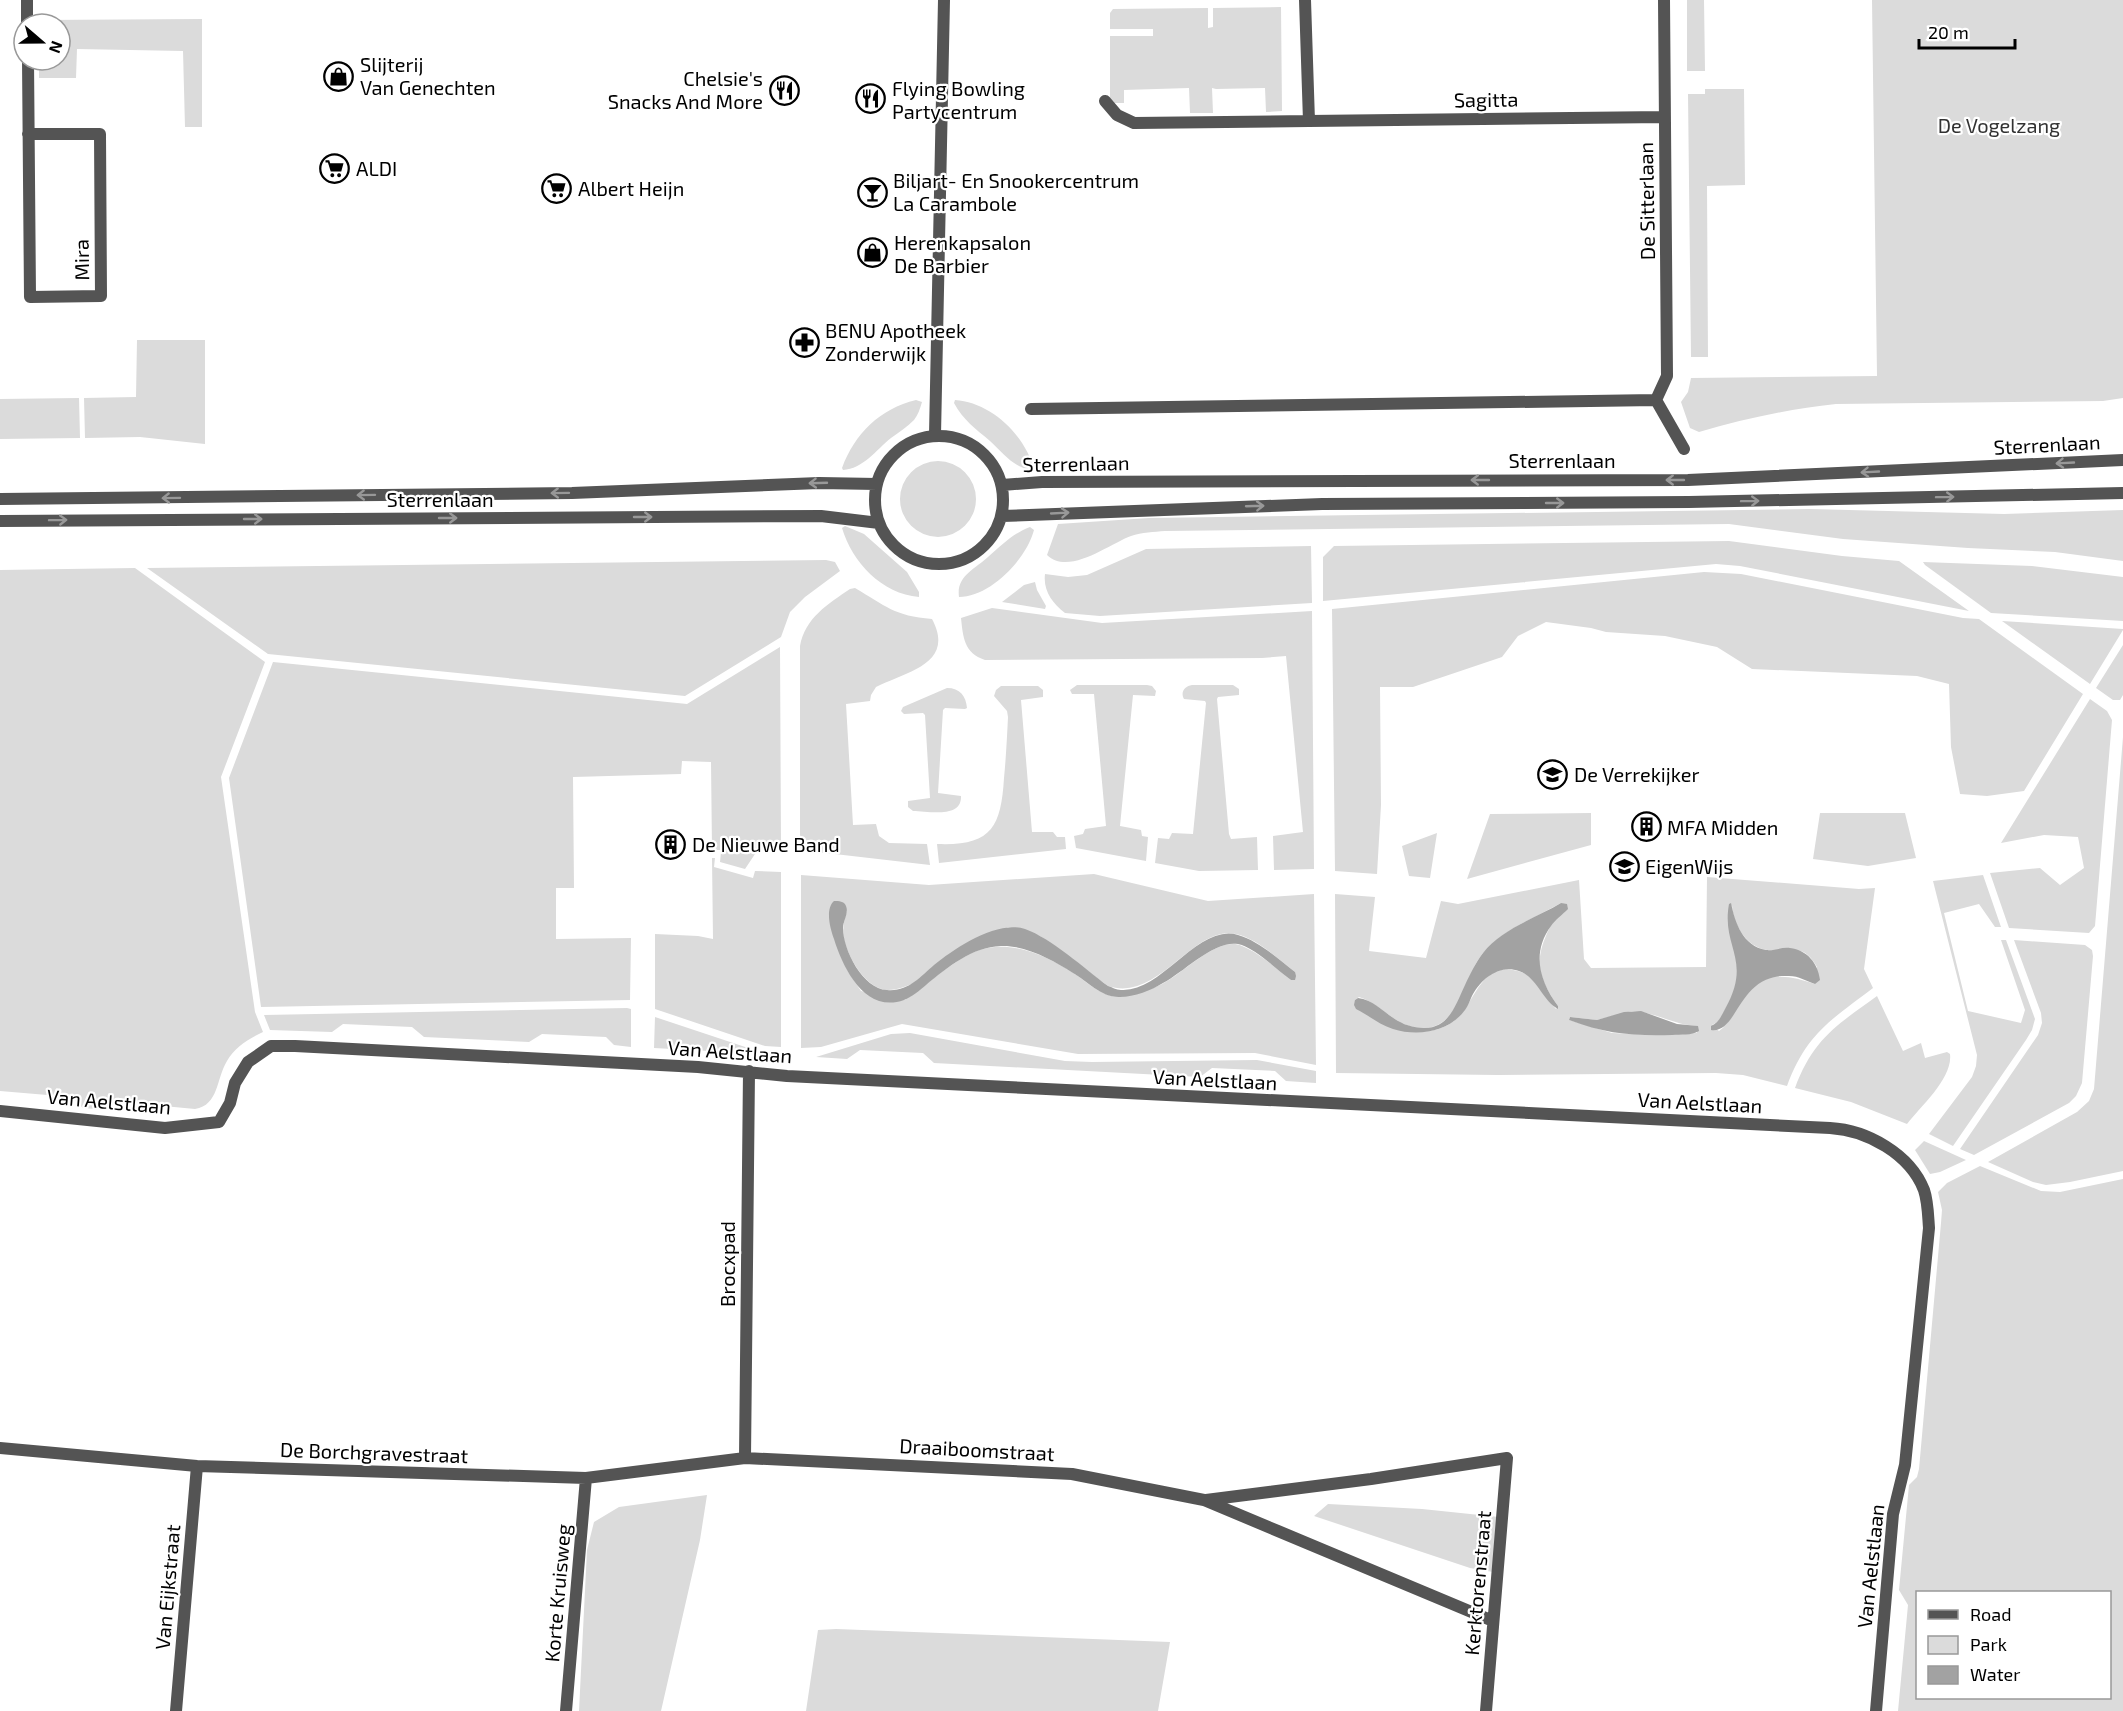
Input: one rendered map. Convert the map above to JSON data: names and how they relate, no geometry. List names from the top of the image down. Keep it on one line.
{"streets":{"street":["Sagitta","De Sitterlaan","Mira","Sterrenlaan","Van Aelstlaan","Brocxpad","Draaiboomstraat","De Borchgravestraat","Kerktorenstraat","Van Eijkstraat","Korte Kruisweg"]},"crossings":[["Sagitta","De Sitterlaan"],["Van Aelstlaan","Brocxpad"],["Brocxpad","Draaiboomstraat"],["Brocxpad","De Borchgravestraat"],["Draaiboomstraat","De Borchgravestraat"],["Draaiboomstraat","Kerktorenstraat"],["De Borchgravestraat","Van Eijkstraat"],["De Borchgravestraat","Korte Kruisweg"]],"parks":["De Vogelzang"],"places":{"shop":["Slijterij Van Genechten","Herenkapsalon De Barbier"],"restaurant":["Chelsie's Snacks And More","Flying Bowling Partycentrum"],"supermarket":["ALDI","Albert Heijn"],"bar":["Biljart- En Snookercentrum La Carambole"],"pharmacy":["BENU Apotheek Zonderwijk"],"school or university":["De Verrekijker","EigenWijs"],"building":["MFA Midden","De Nieuwe Band"]},"legend":["Road","Park","Water"],"scale_bar":"20 m","north":"right"}
